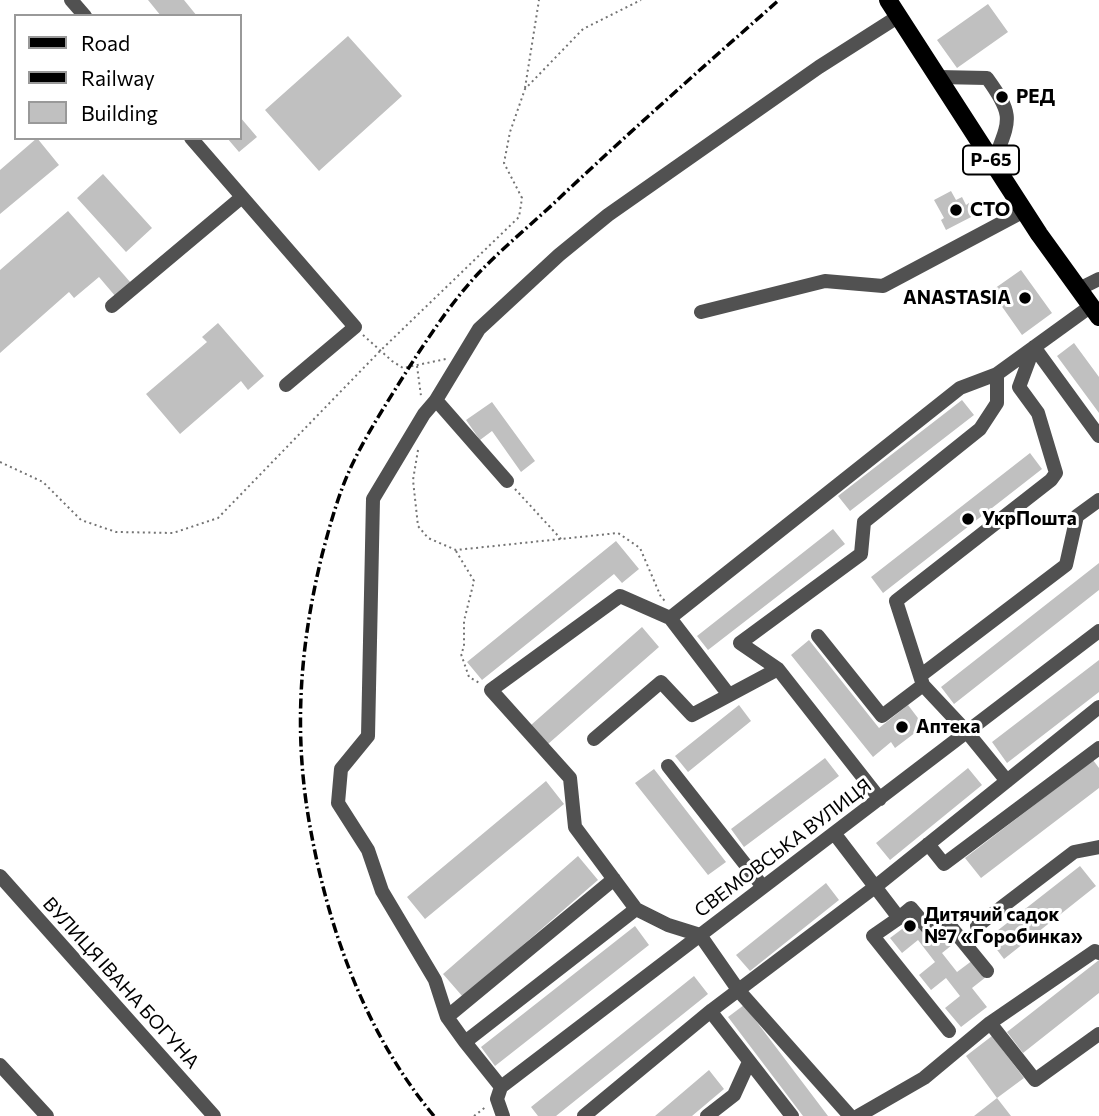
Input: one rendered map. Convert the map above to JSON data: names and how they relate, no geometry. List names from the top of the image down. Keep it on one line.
{"streets":{"main road":["Р-65"],"street":["СВЕМОВСЬКА ВУЛИЦЯ","ВУЛИЦЯ ІВАНА БОГУНА"]},"places":["РЕД","СТО","ANASTASIA","УкрПошта","Аптека","Дитячий садок №7 «Горобинка»"],"legend":["Road","Railway","Building"]}
